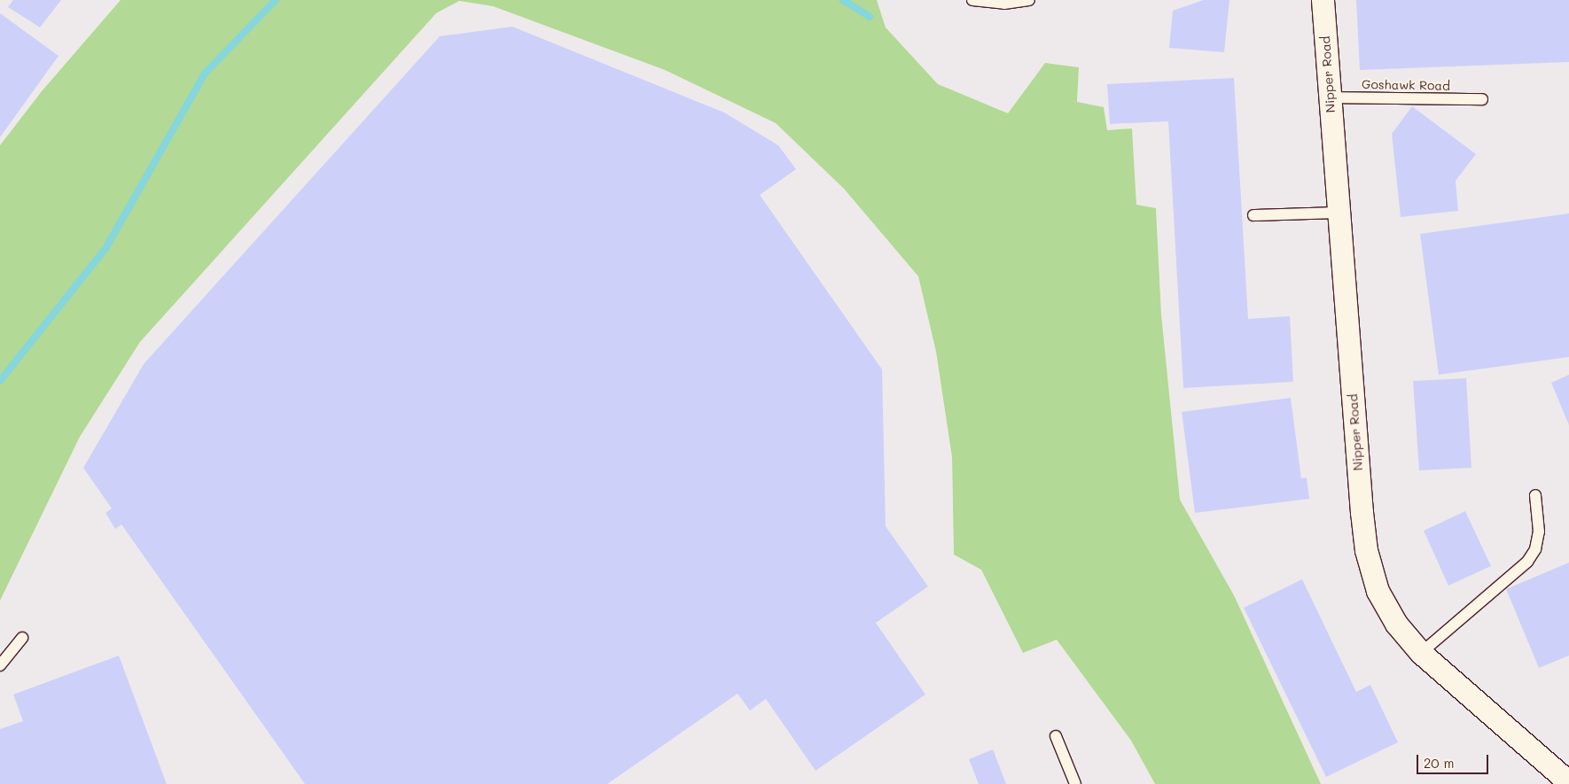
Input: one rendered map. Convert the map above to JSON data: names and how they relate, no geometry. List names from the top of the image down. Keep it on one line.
{"streets":{"street":["Nipper Road"],"lane":["Goshawk Road"]},"crossings":[["Nipper Road","Goshawk Road"]],"scale_bar":"20 m"}
